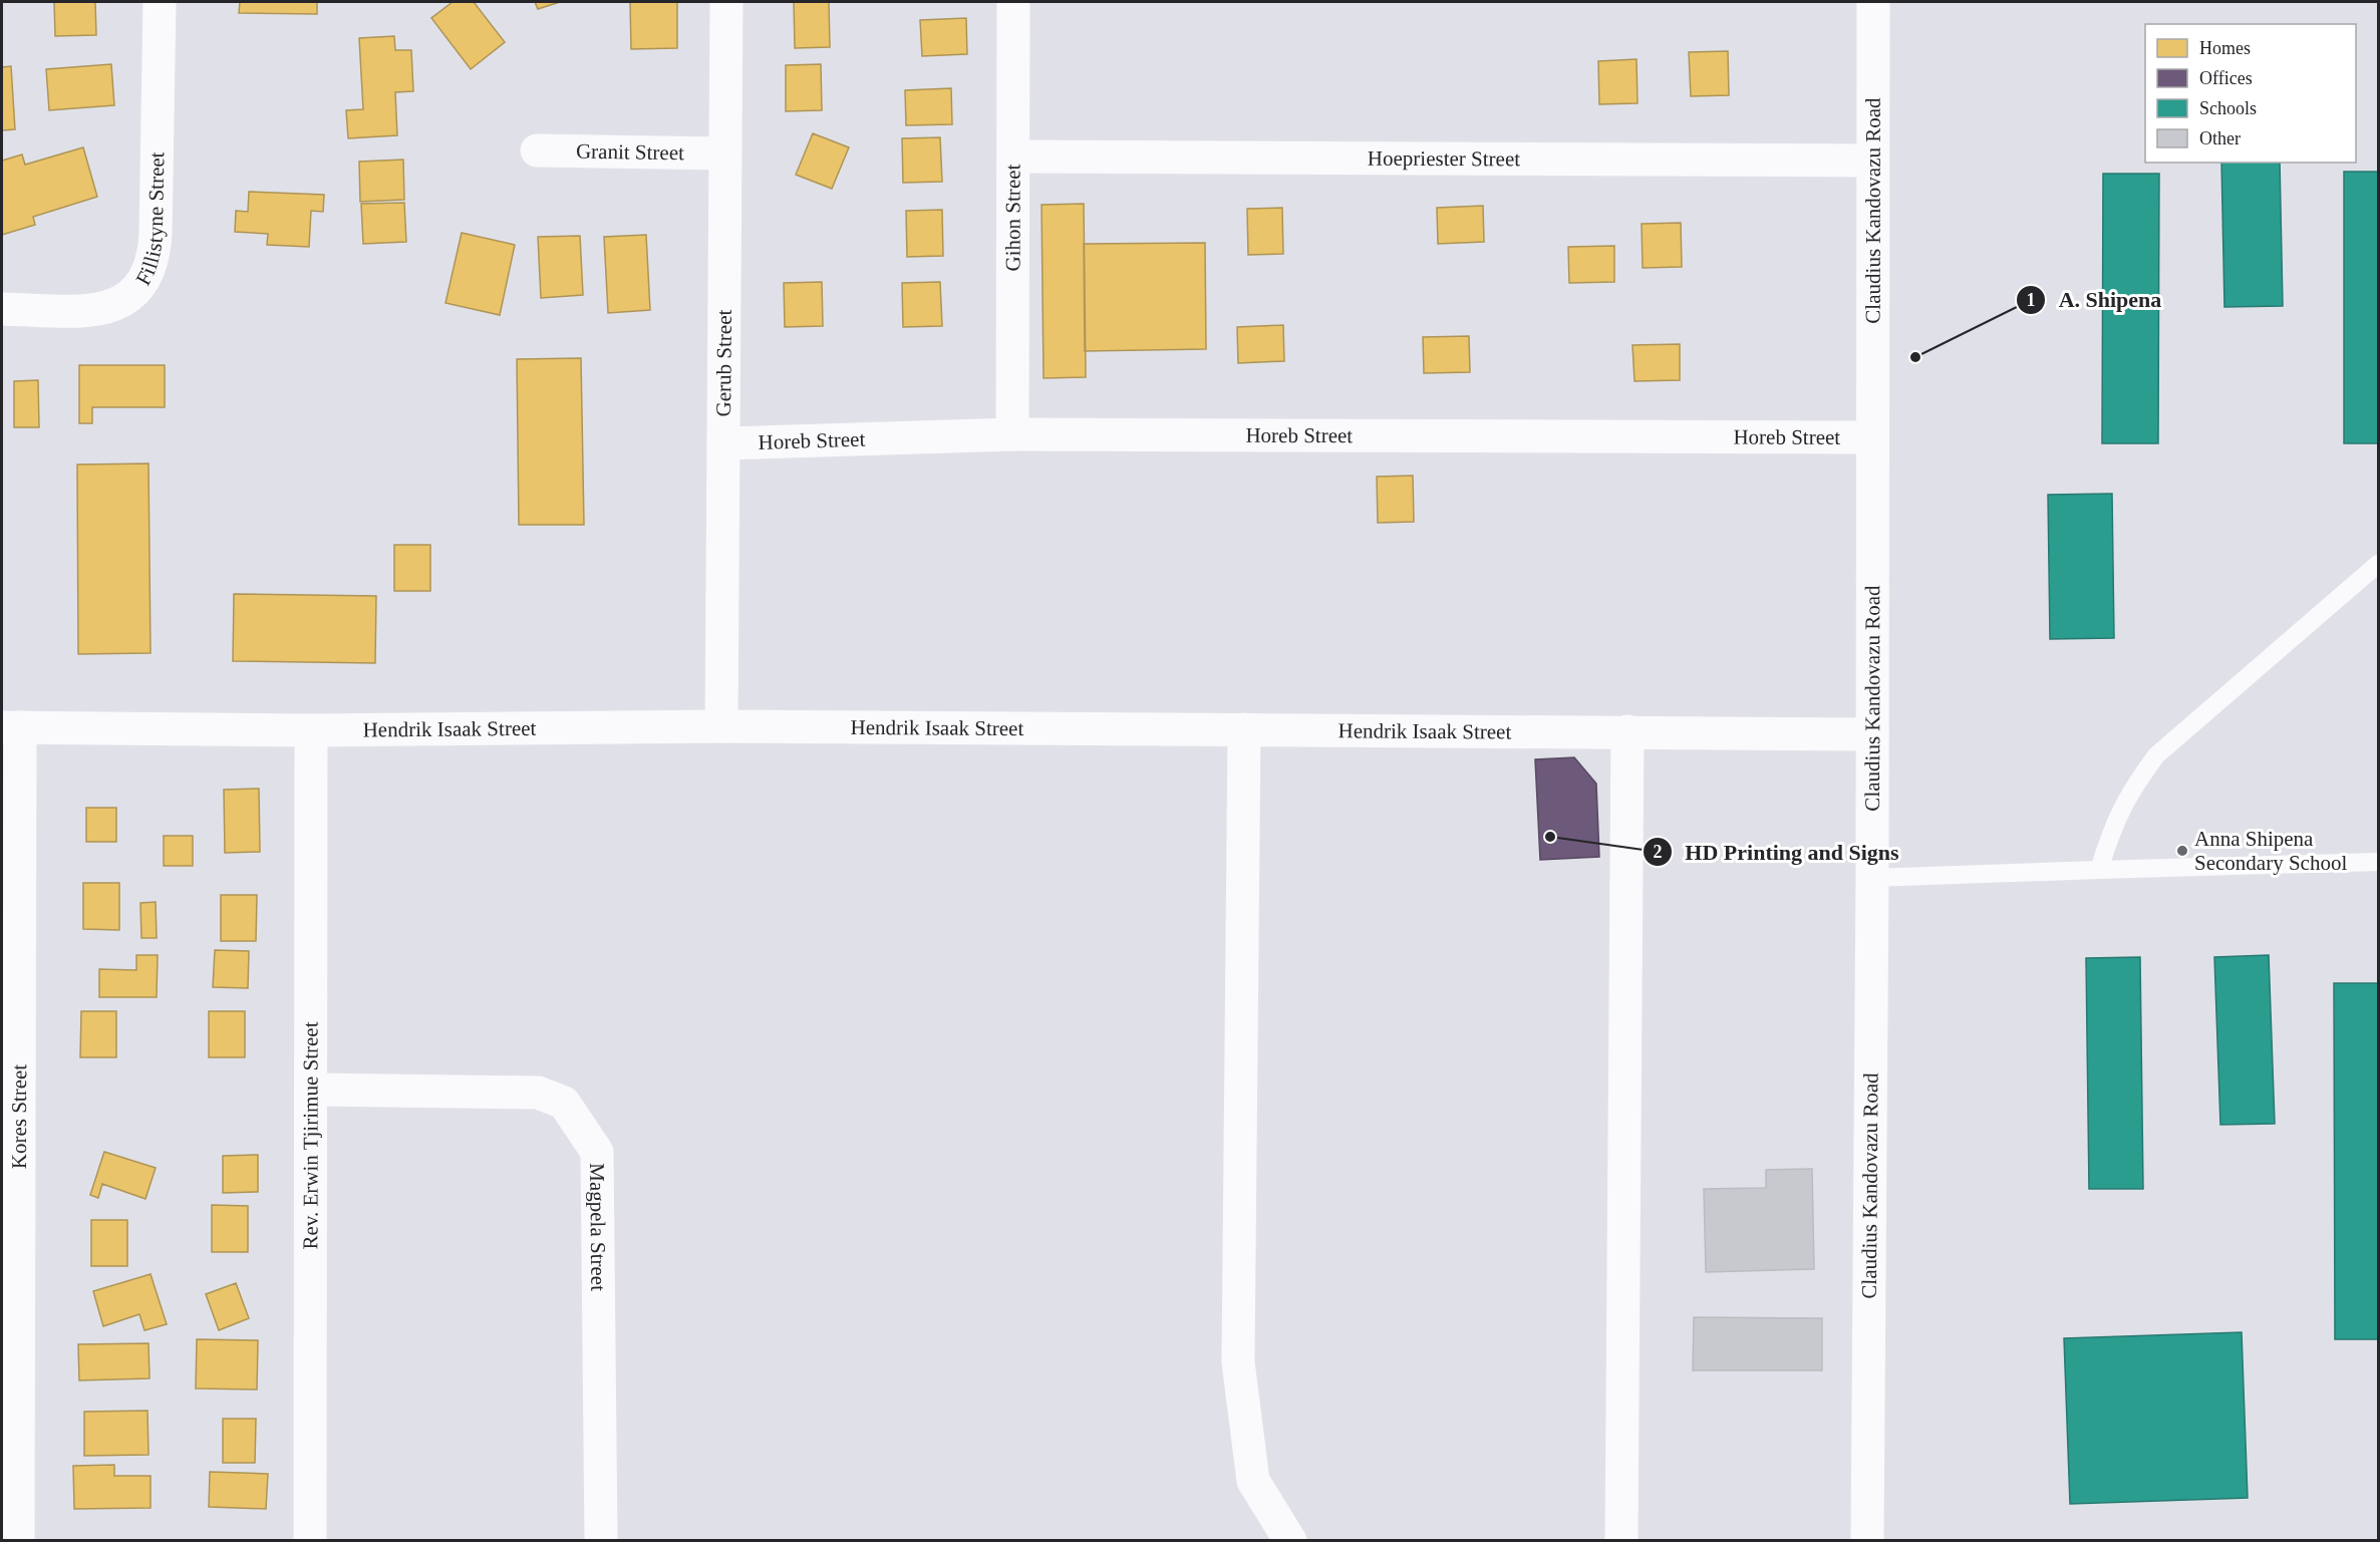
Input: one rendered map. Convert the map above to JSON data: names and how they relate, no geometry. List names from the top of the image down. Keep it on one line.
{"streets":{"street":["Granit Street","Hoepriester Street","Claudius Kandovazu Road","Fillistyne Street","Gihon Street","Gerub Street","Horeb Street","Hendrik Isaak Street","Kores Street","Rev. Erwin Tjirimue Street","Magpela Street"]},"crossings":[["Granit Street","Gerub Street"],["Hoepriester Street","Claudius Kandovazu Road"],["Hoepriester Street","Gihon Street"],["Claudius Kandovazu Road","Horeb Street"],["Claudius Kandovazu Road","Hendrik Isaak Street"],["Gihon Street","Horeb Street"],["Gerub Street","Horeb Street"],["Gerub Street","Hendrik Isaak Street"],["Hendrik Isaak Street","Kores Street"],["Hendrik Isaak Street","Rev. Erwin Tjirimue Street"],["Rev. Erwin Tjirimue Street","Magpela Street"]],"places":["A. Shipena","HD Printing and Signs","Anna Shipena Secondary School"],"legend":["Homes","Offices","Schools","Other"]}
